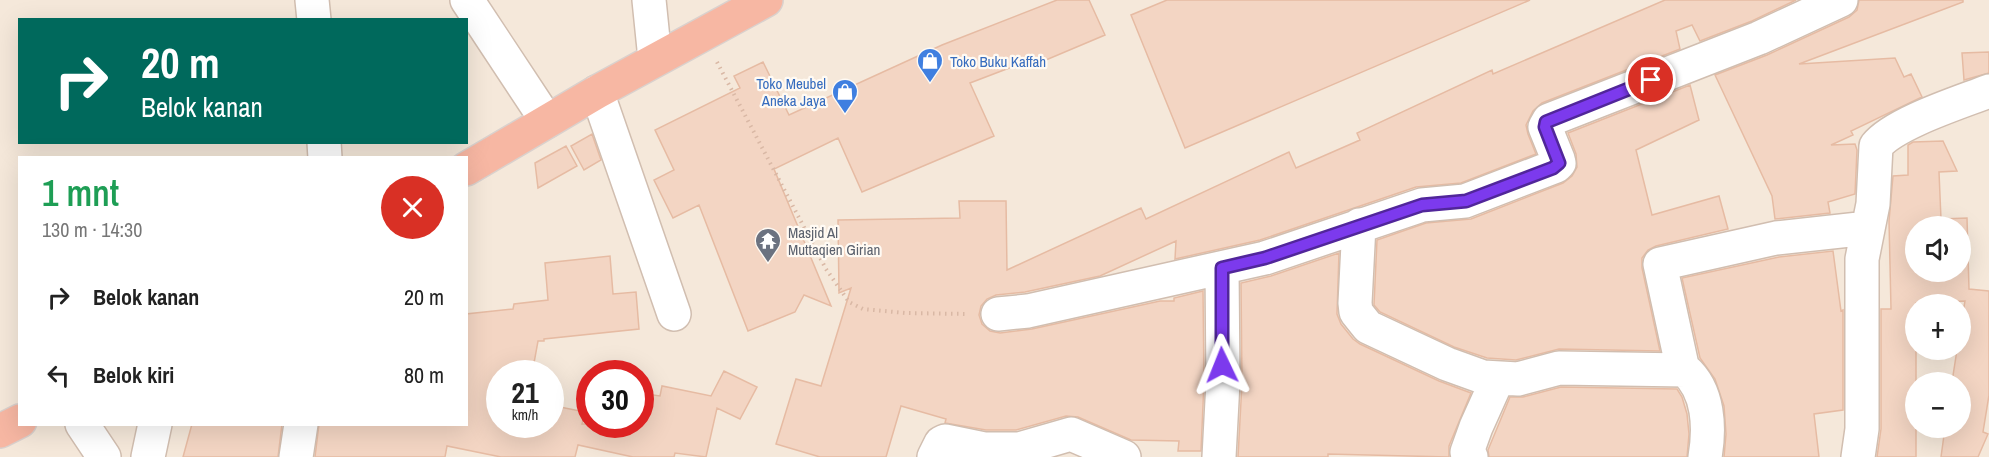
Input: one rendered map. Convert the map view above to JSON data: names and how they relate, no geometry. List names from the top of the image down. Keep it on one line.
{"places":{"shop":["Toko Buku Kaffah","Toko Meubel Aneka Jaya"],"temple":["Masjid Al Muttaqien Girian"]},"page":{"turn":["20 m","Belok kanan"],"heading":["1 mnt","130 m · 14:30"],"map_buttons":["+","−"],"list":[{"name":"Belok kanan","value":"20 m"},{"name":"Belok kiri","value":"80 m"}],"speed":"21 km/h","limit":"30"}}
